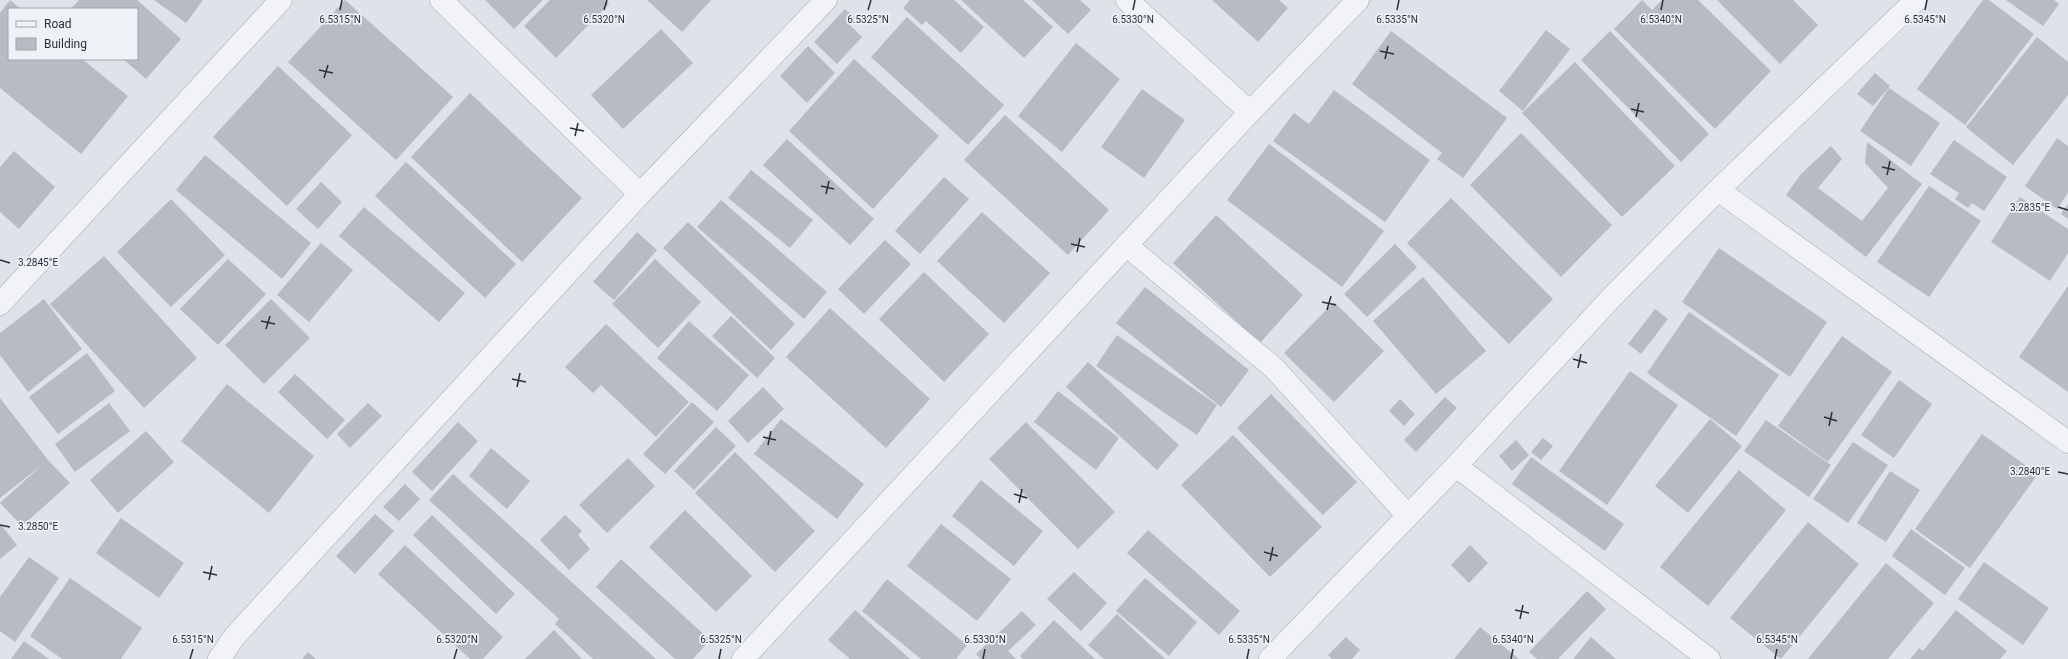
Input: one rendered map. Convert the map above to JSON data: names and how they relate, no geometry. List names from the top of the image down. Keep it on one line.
{"legend":["Road","Building"],"coordinates":["6.5315°N","6.5320°N","6.5325°N","6.5330°N","6.5335°N","6.5340°N","6.5345°N","3.2835°E","3.2845°E","3.2840°E","3.2850°E"]}
